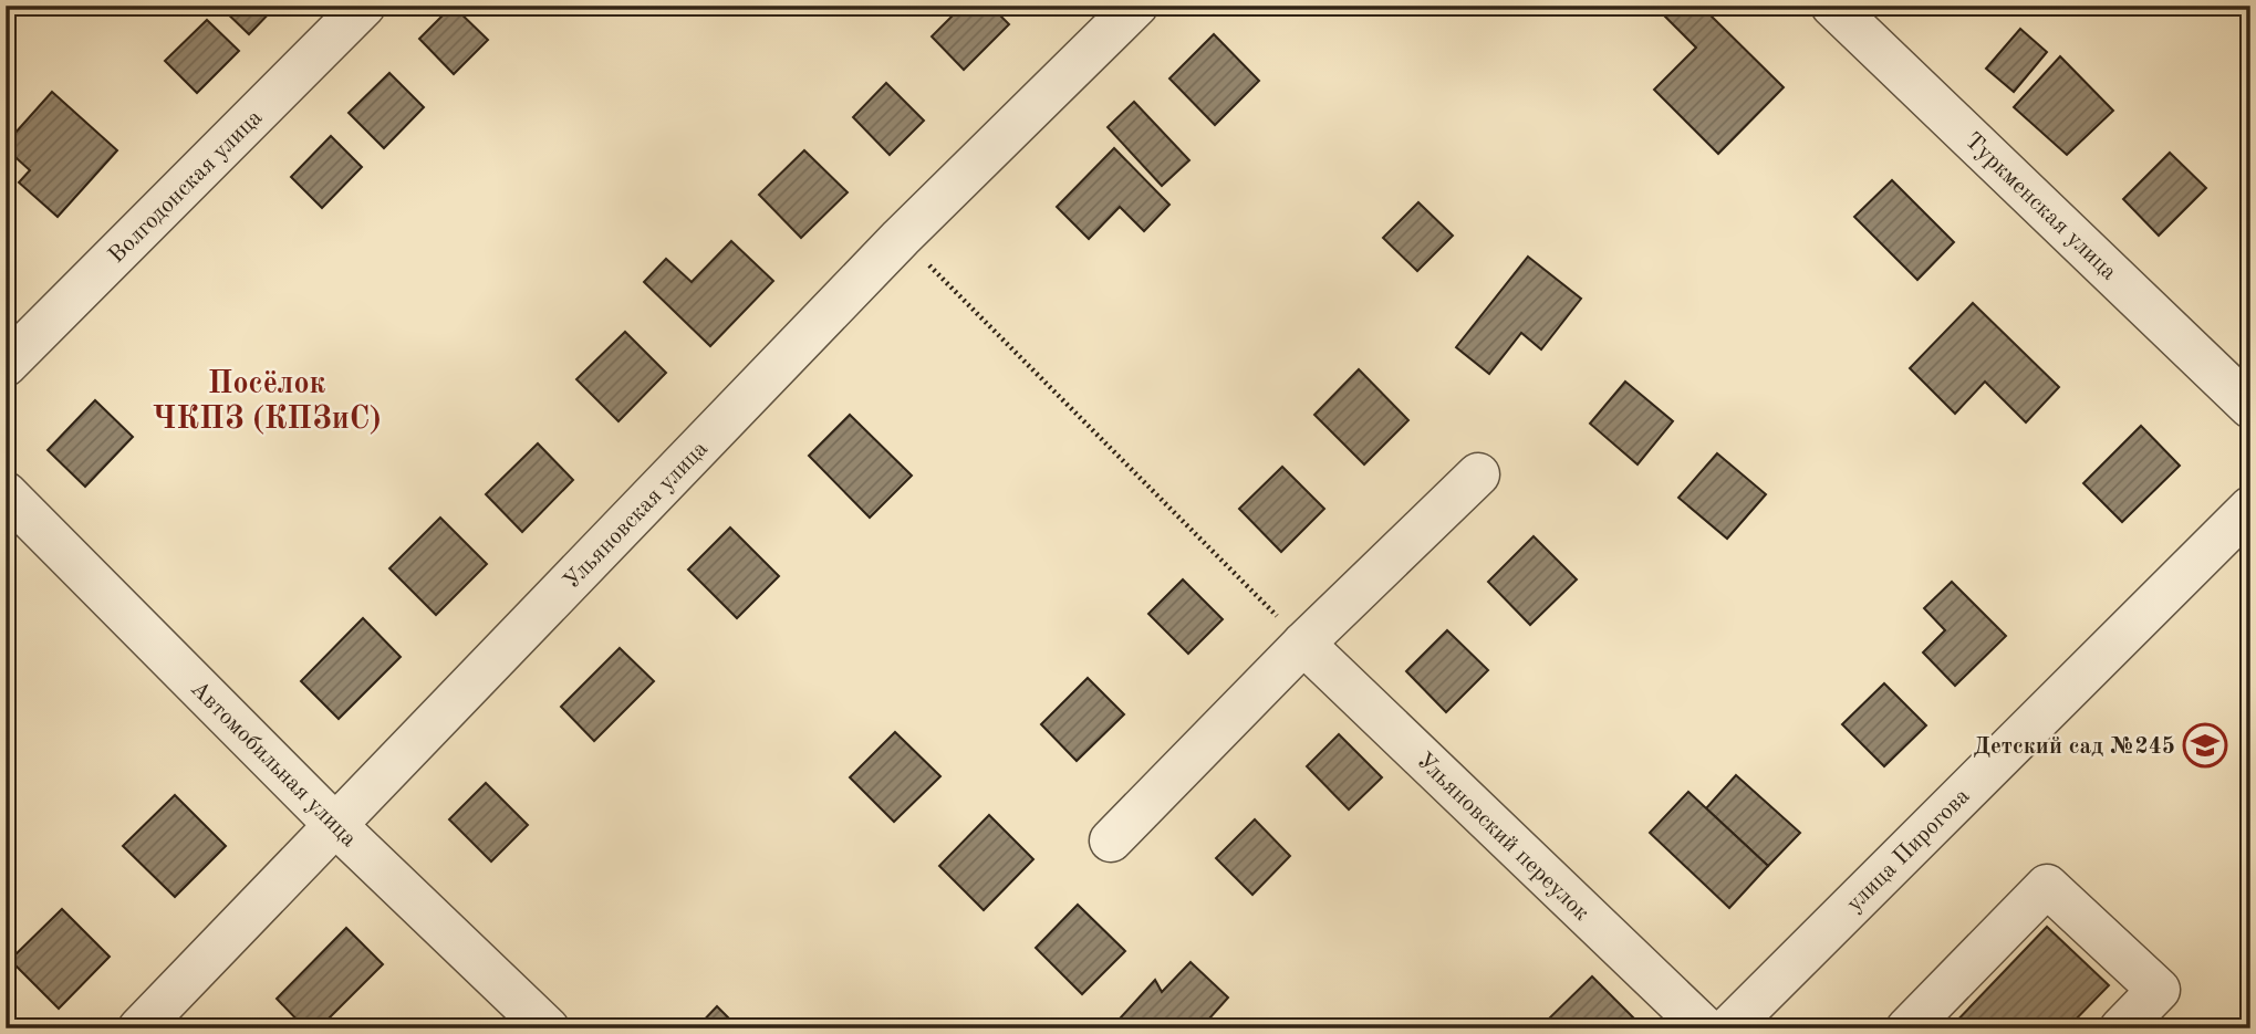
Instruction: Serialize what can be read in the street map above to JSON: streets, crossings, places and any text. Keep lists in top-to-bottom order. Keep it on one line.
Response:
{"streets":{"street":["Волгодонская улица","Туркменская улица","Ульяновская улица","Автомобильная улица","Ульяновский переулок","улица Пирогова"]},"crossings":[["Ульяновская улица","Автомобильная улица"]],"districts":["Посёлок ЧКПЗ (КПЗиС)"],"places":{"school or university":["Детский сад №245"]}}
